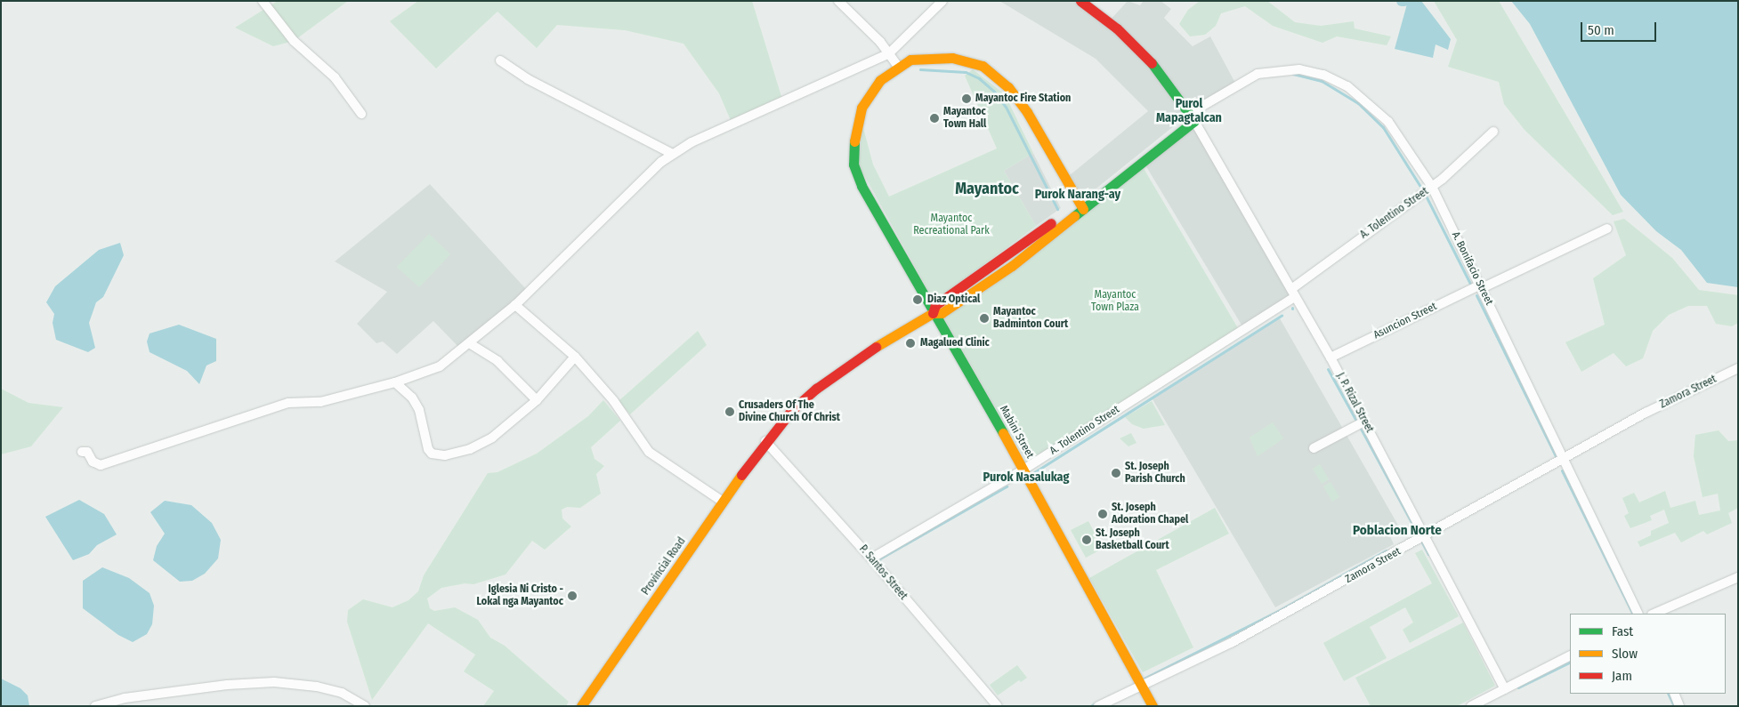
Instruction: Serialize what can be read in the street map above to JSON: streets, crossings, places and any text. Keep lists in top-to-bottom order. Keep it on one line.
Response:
{"streets":{"main road":["Mabini Street","Provincial Road"],"street":["A. Tolentino Street","A. Bonifacio Street","Asuncion Street","Zamora Street","J. P. Rizal Street","P. Santos Street"]},"crossings":[["A. Tolentino Street","A. Bonifacio Street"],["A. Tolentino Street","J. P. Rizal Street"],["A. Tolentino Street","Mabini Street"],["A. Tolentino Street","P. Santos Street"],["A. Bonifacio Street","Asuncion Street"],["A. Bonifacio Street","Zamora Street"],["A. Bonifacio Street","J. P. Rizal Street"],["A. Bonifacio Street","Provincial Road"],["Asuncion Street","J. P. Rizal Street"],["Zamora Street","J. P. Rizal Street"],["Zamora Street","Mabini Street"],["J. P. Rizal Street","Provincial Road"],["Mabini Street","Provincial Road"],["Provincial Road","P. Santos Street"]],"districts":["Purol Mapagtalcan","Mayantoc","Purok Narang-ay","Purok Nasalukag","Poblacion Norte"],"parks":["Mayantoc Recreational Park","Mayantoc Town Plaza"],"places":["Mayantoc Fire Station","Mayantoc Town Hall","Diaz Optical","Mayantoc Badminton Court","Magalued Clinic","Crusaders Of The Divine Church Of Christ","St. Joseph Parish Church","St. Joseph Adoration Chapel","St. Joseph Basketball Court","Iglesia Ni Cristo - Lokal nga Mayantoc"],"legend":["Fast","Slow","Jam"],"scale_bar":"50 m"}
